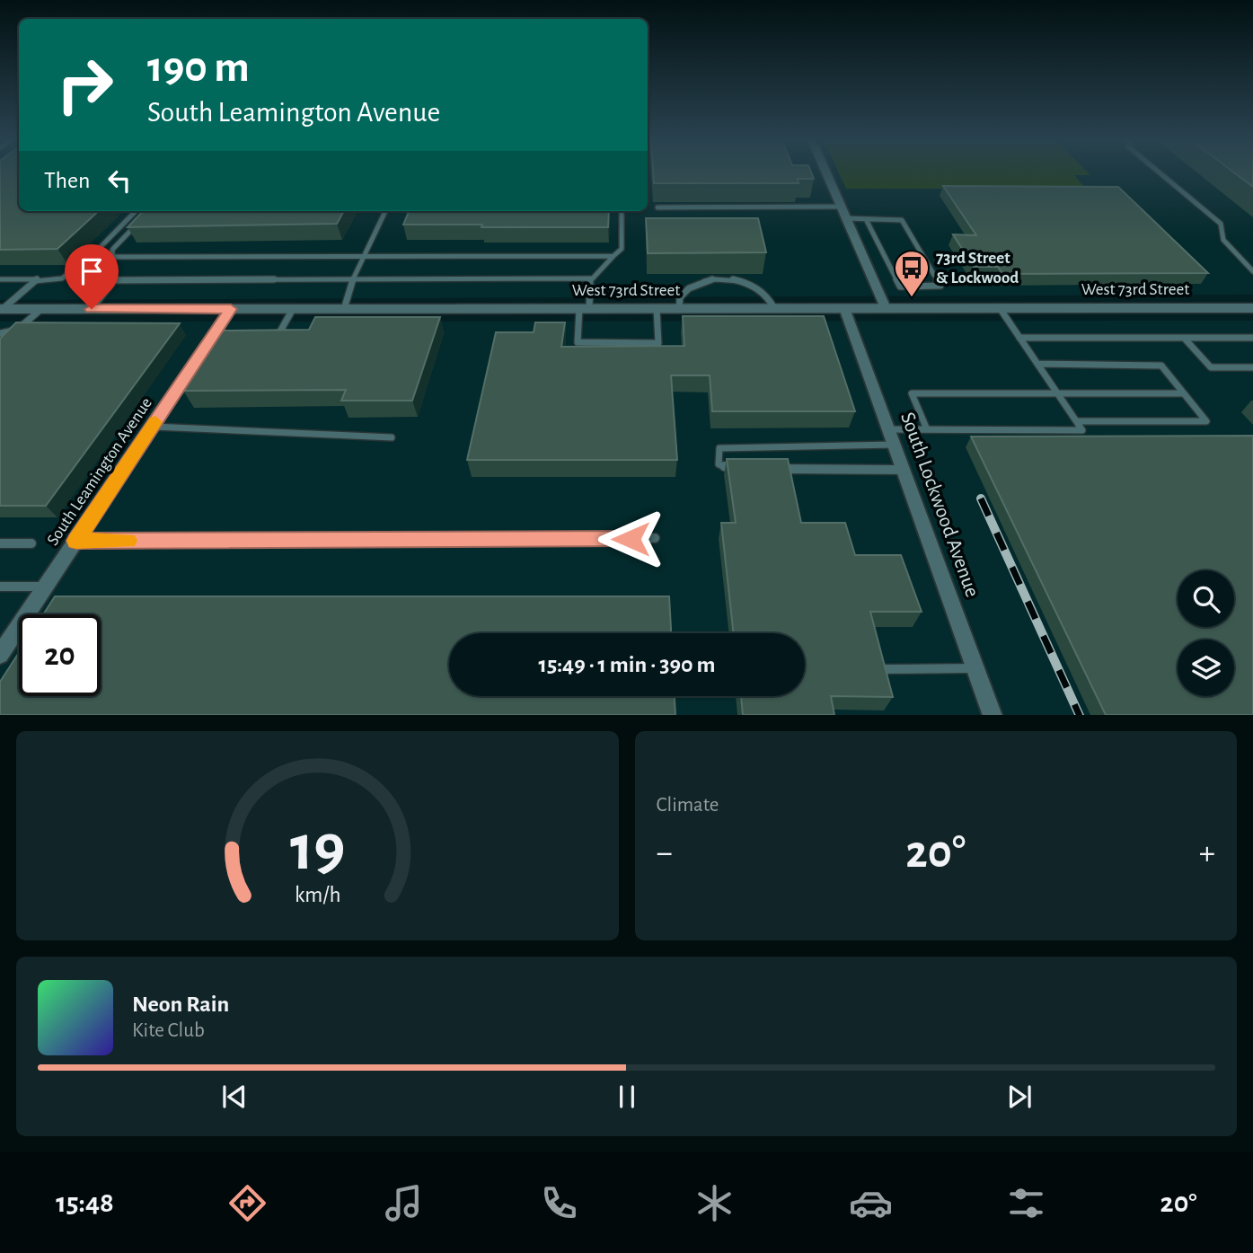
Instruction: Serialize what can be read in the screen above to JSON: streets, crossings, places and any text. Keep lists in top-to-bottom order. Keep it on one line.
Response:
{"streets":{"street":["West 73rd Street","South Leamington Avenue","South Lockwood Avenue"]},"crossings":[["West 73rd Street","South Leamington Avenue"],["West 73rd Street","South Lockwood Avenue"]],"places":{"bus stop":["73rd Street & Lockwood"]},"page":{"turn":["190 m","South Leamington Avenue"],"then":"Then","limit":"20","trip":"15:49 · 1 min · 390 m","tile":"Climate","heat":["−","20°","+"],"song":["Neon Rain","Kite Club"],"tabs":["15:48","20°"],"gauge":["19","km/h"]}}
